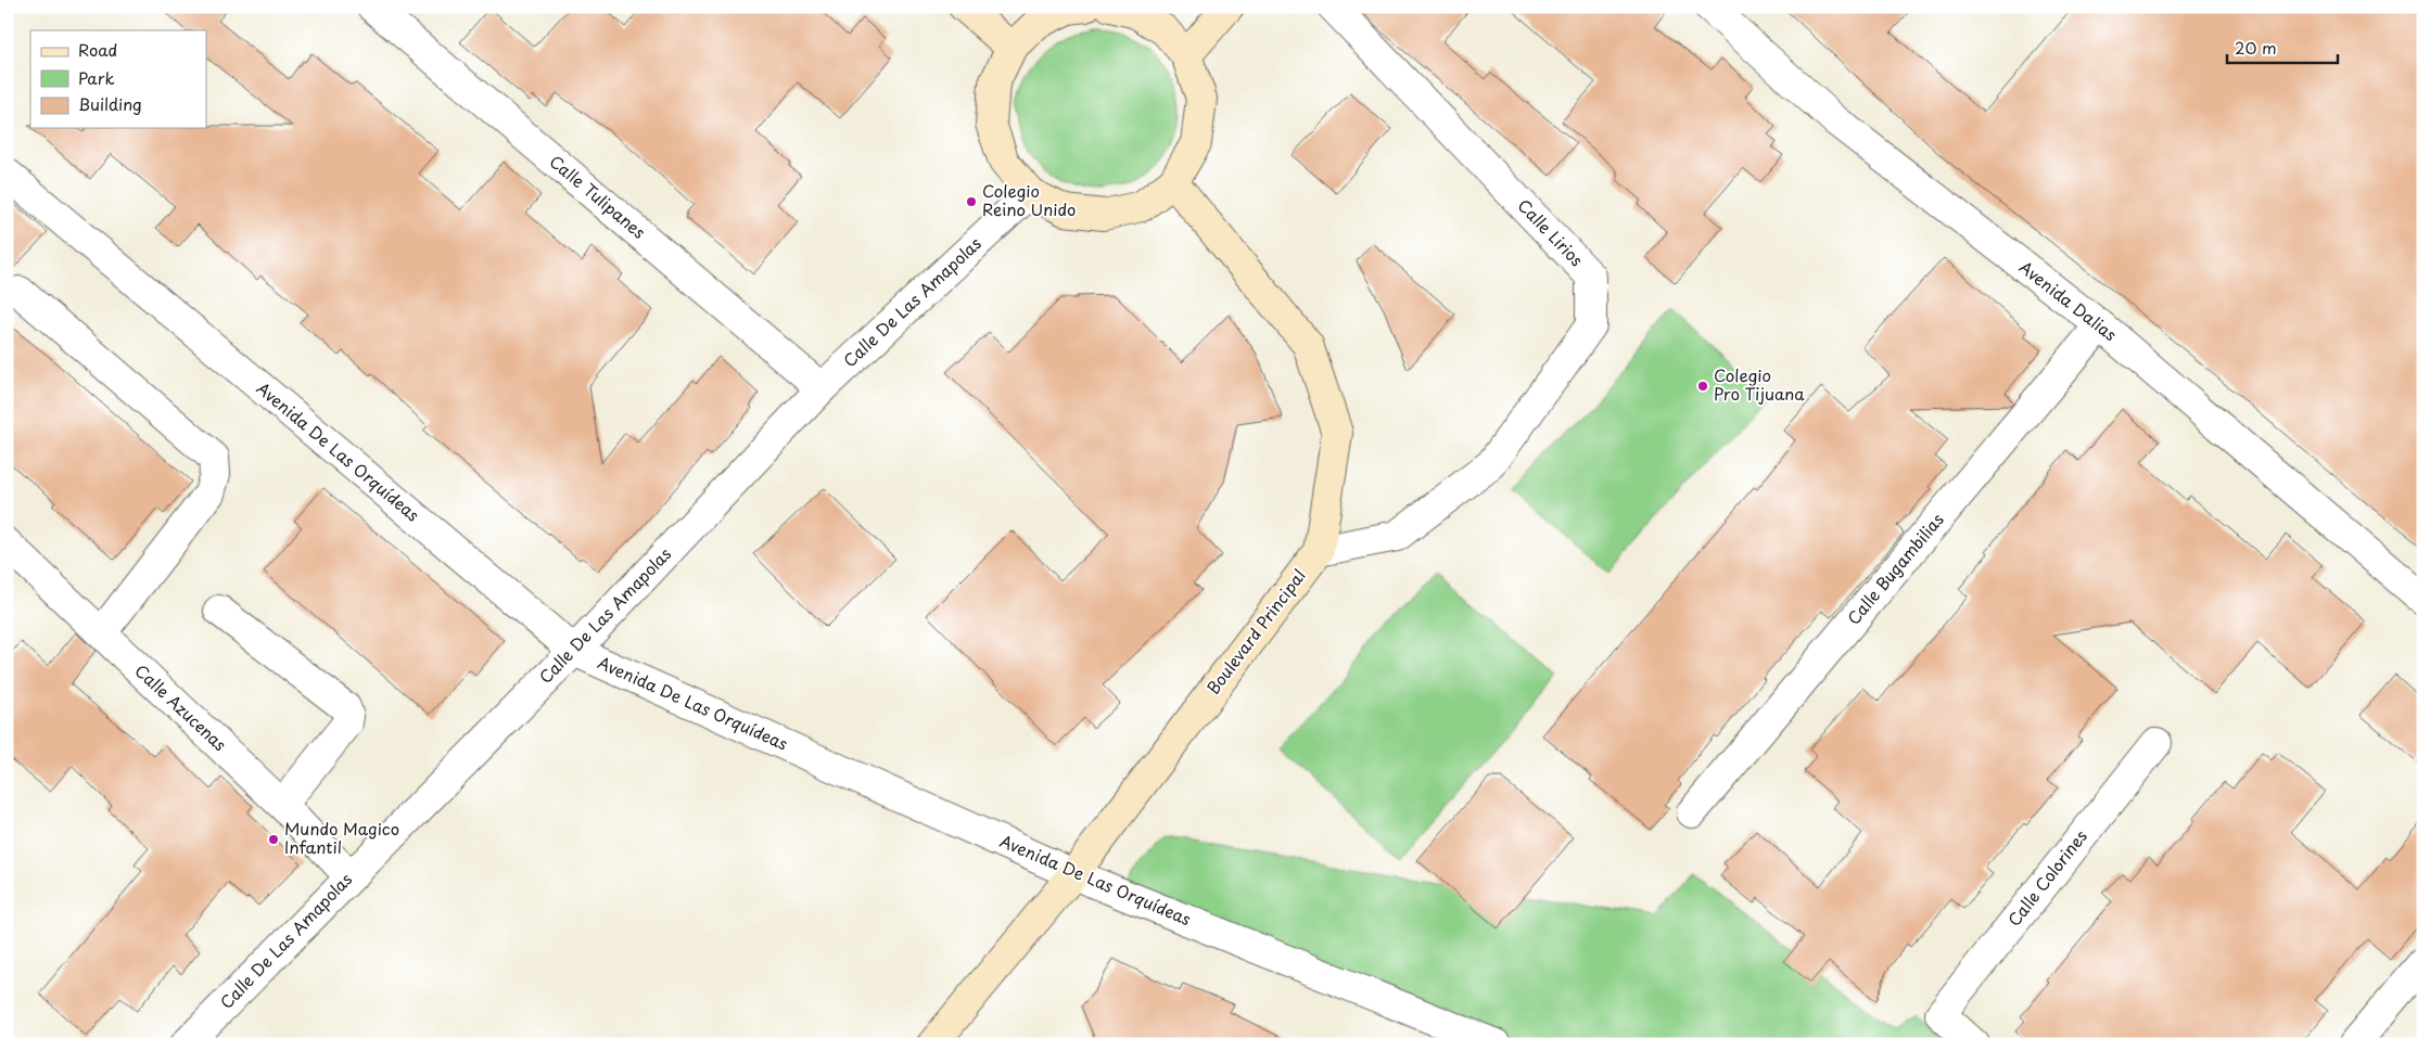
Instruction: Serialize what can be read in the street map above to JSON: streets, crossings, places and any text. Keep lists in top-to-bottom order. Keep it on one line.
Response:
{"streets":{"street":["Calle Tulipanes","Calle Lirios","Avenida Dalias","Calle De Las Amapolas","Avenida De Las Orquídeas","Calle Bugambilias","Boulevard Principal","Calle Azucenas","Calle Colorines"]},"crossings":[["Calle Tulipanes","Calle De Las Amapolas"],["Calle Lirios","Boulevard Principal"],["Avenida Dalias","Calle Bugambilias"],["Calle De Las Amapolas","Avenida De Las Orquídeas"],["Calle De Las Amapolas","Calle Azucenas"],["Avenida De Las Orquídeas","Boulevard Principal"]],"places":["Colegio Reino Unido","Colegio Pro Tijuana","Mundo Magico Infantil"],"legend":["Road","Park","Building"],"scale_bar":"20 m"}
